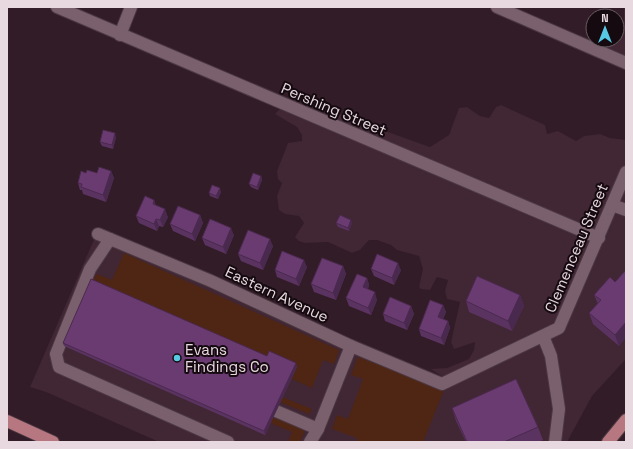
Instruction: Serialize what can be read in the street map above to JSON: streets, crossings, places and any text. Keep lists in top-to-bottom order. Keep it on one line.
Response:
{"streets":{"street":["Pershing Street","Clemenceau Street","Eastern Avenue"]},"crossings":[["Pershing Street","Clemenceau Street"],["Clemenceau Street","Eastern Avenue"]],"places":["Evans Findings Co"],"north":"top"}
